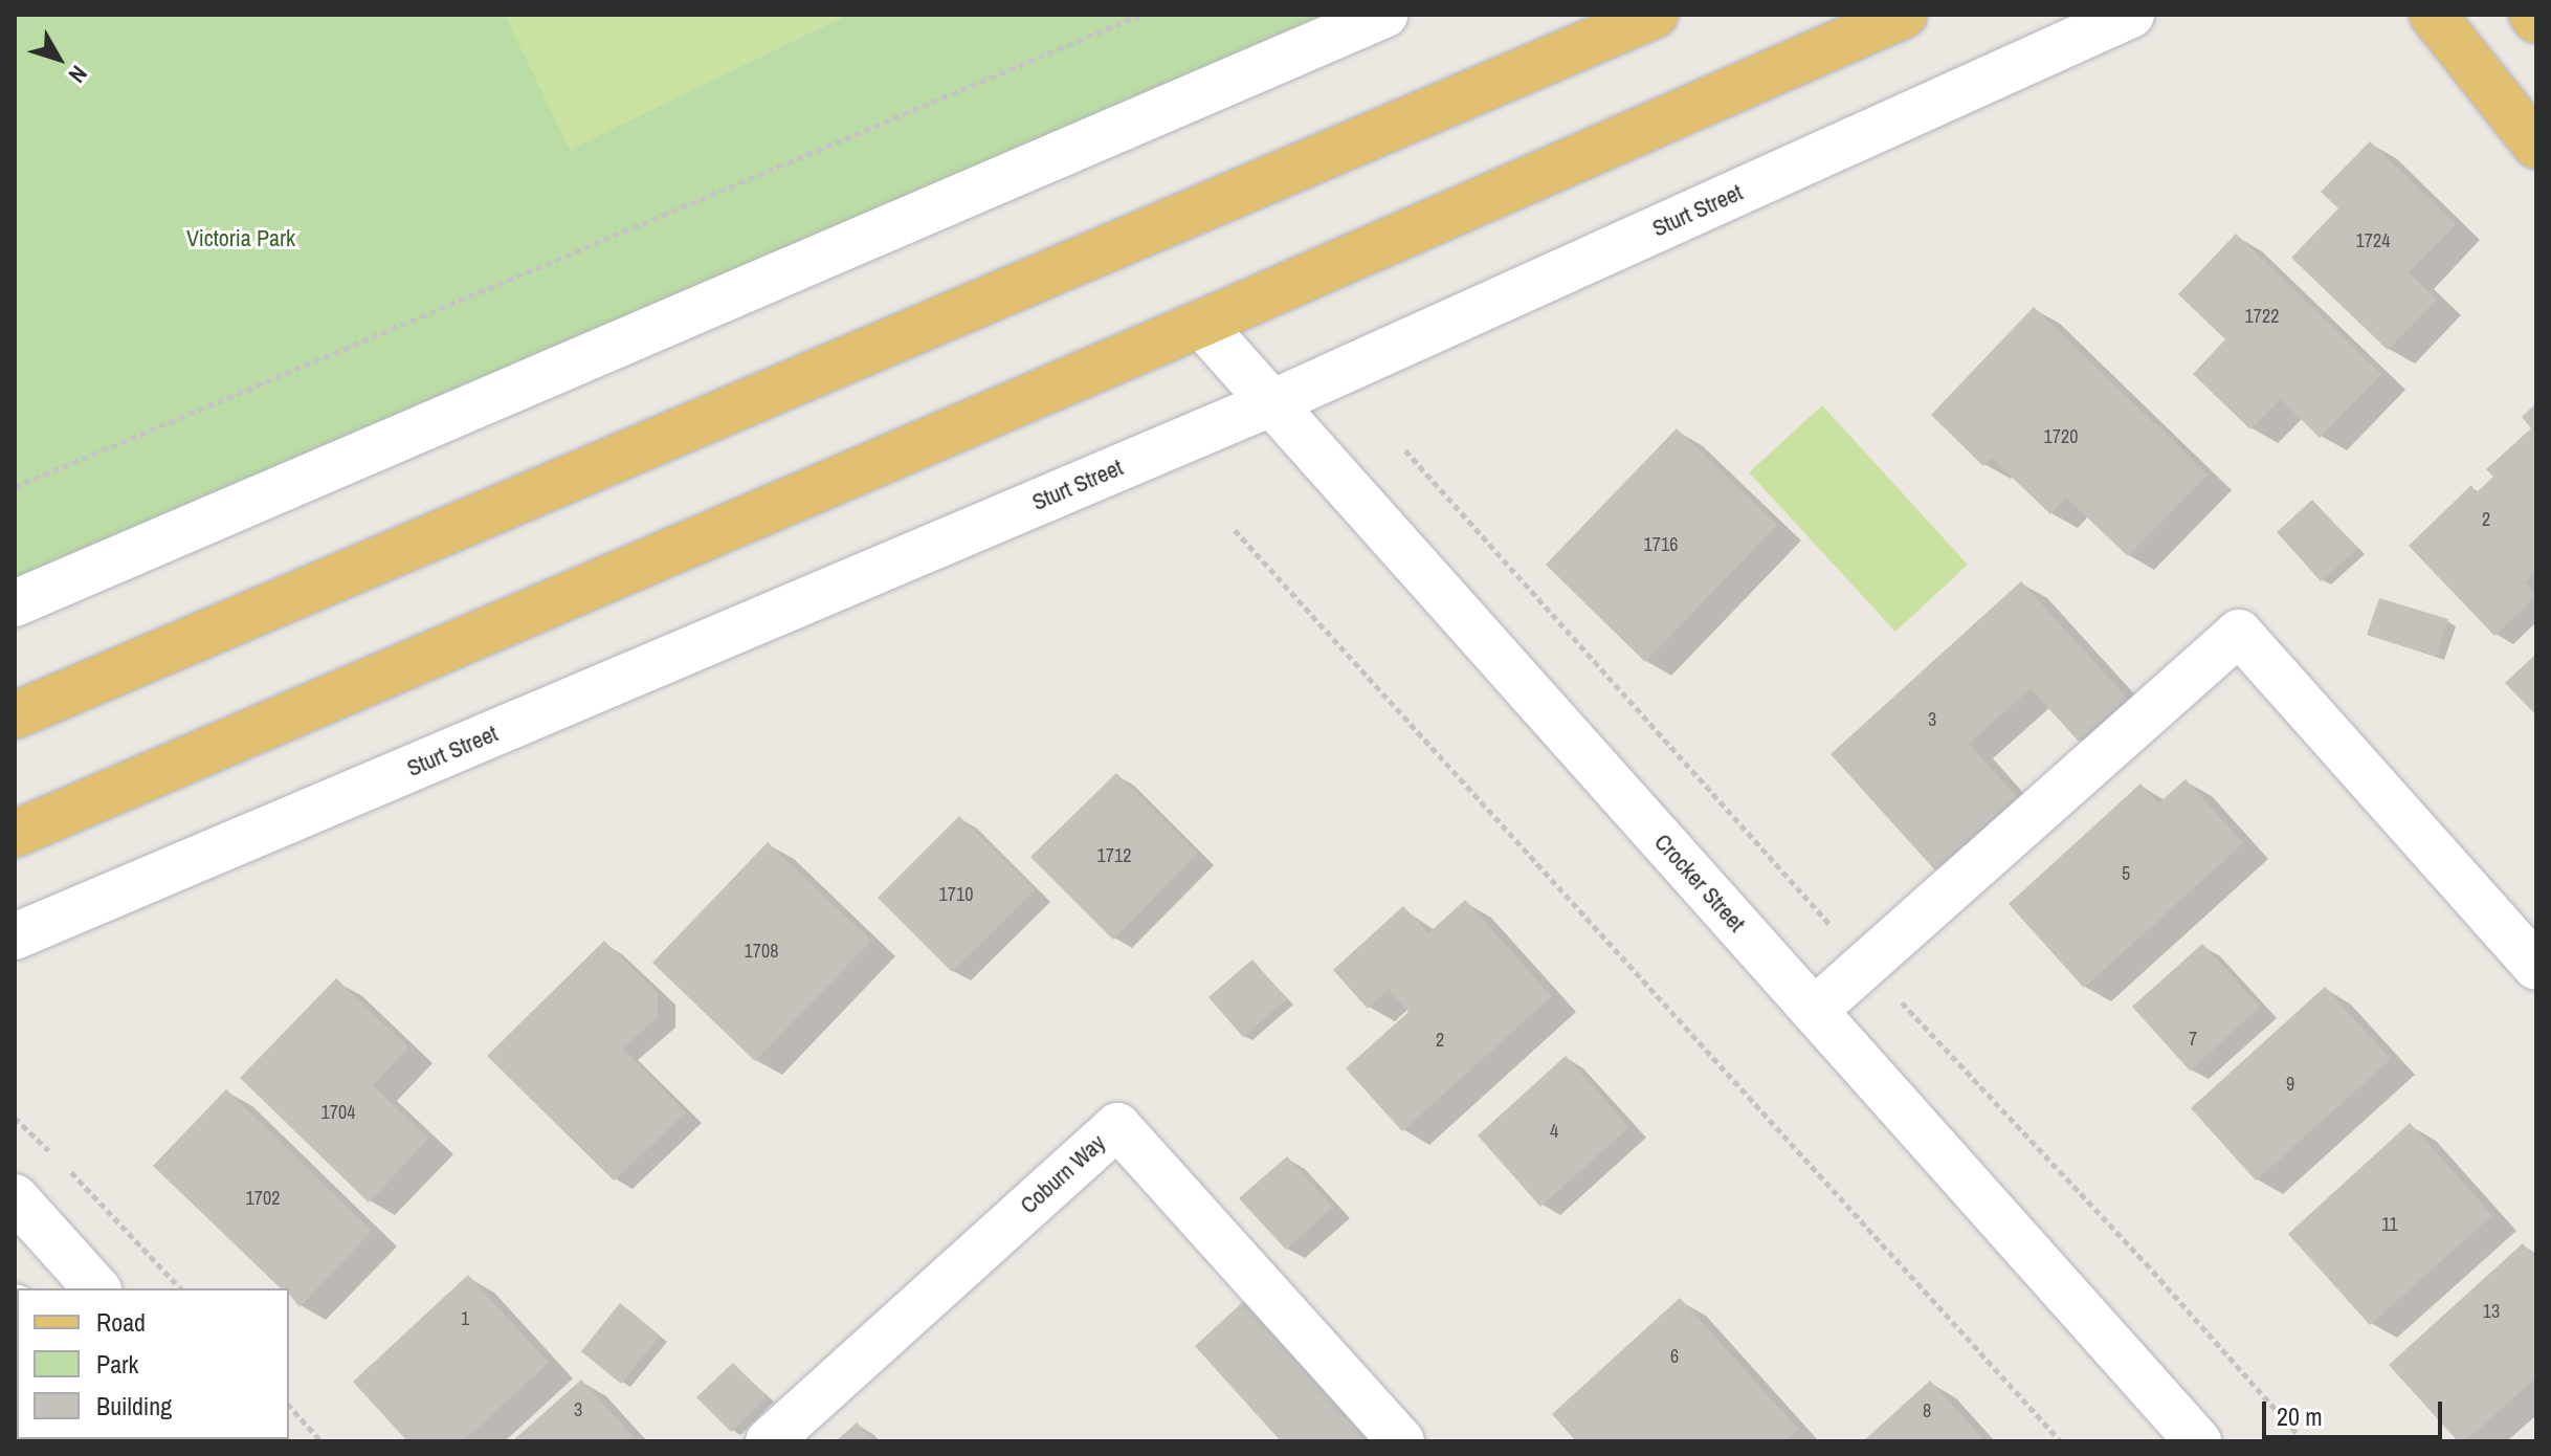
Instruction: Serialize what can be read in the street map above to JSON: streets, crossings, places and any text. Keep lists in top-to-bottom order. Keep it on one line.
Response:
{"streets":{"street":["Sturt Street","Crocker Street","Coburn Way"]},"crossings":[["Sturt Street","Crocker Street"]],"parks":["Victoria Park"],"house_numbers":["1724","1722","1720","2","1716","3","1712","5","1710","1708","7","2","9","1704","4","1702","11","13","1","6","3","8"],"legend":["Road","Park","Building"],"scale_bar":"20 m","north":"bottom right"}
